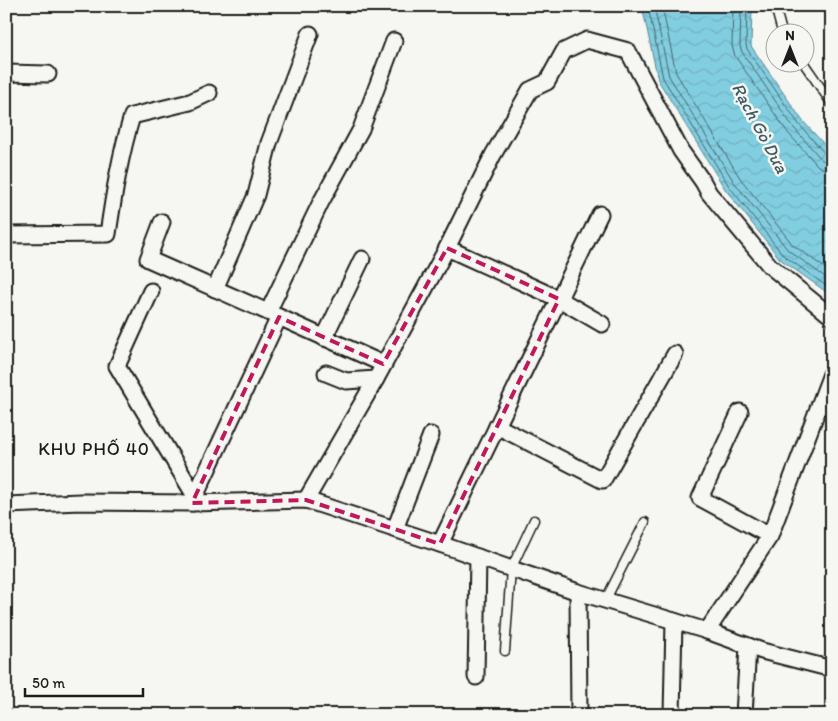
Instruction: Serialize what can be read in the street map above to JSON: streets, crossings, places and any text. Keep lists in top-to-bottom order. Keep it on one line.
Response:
{"districts":["KHU PHỐ 40"],"water":["Rạch Gò Dưa"],"scale_bar":"50 m","north":"top"}
